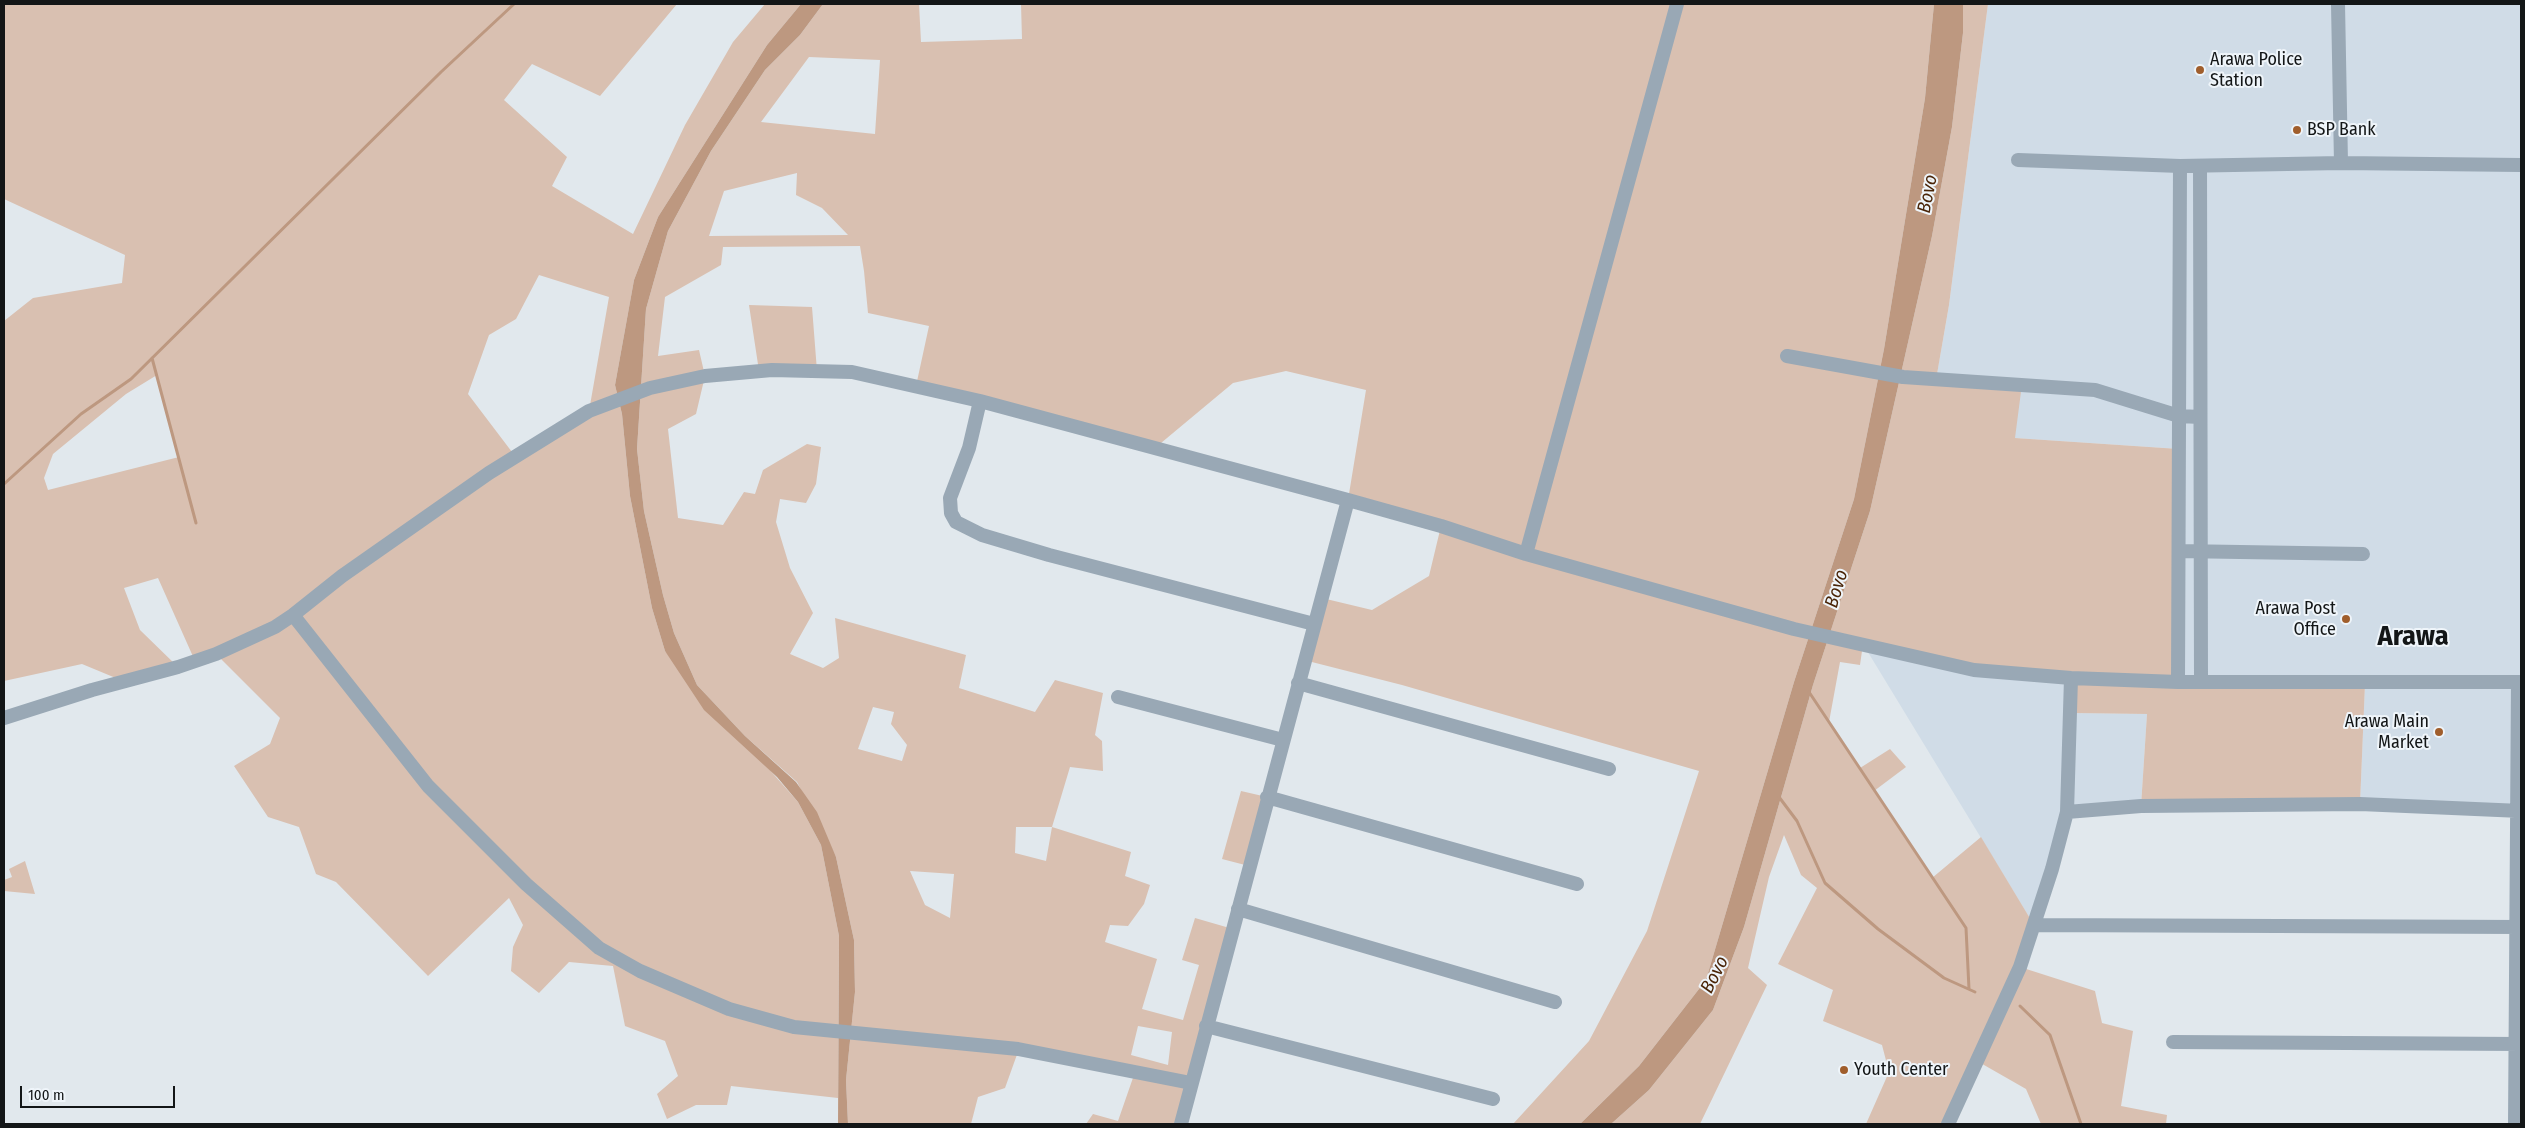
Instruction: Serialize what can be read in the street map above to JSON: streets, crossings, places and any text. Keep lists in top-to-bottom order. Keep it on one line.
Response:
{"districts":["Arawa"],"water":["Bovo"],"places":["Arawa Police Station","BSP Bank","Arawa Post Office","Arawa Main Market","Youth Center"],"scale_bar":"100 m"}
